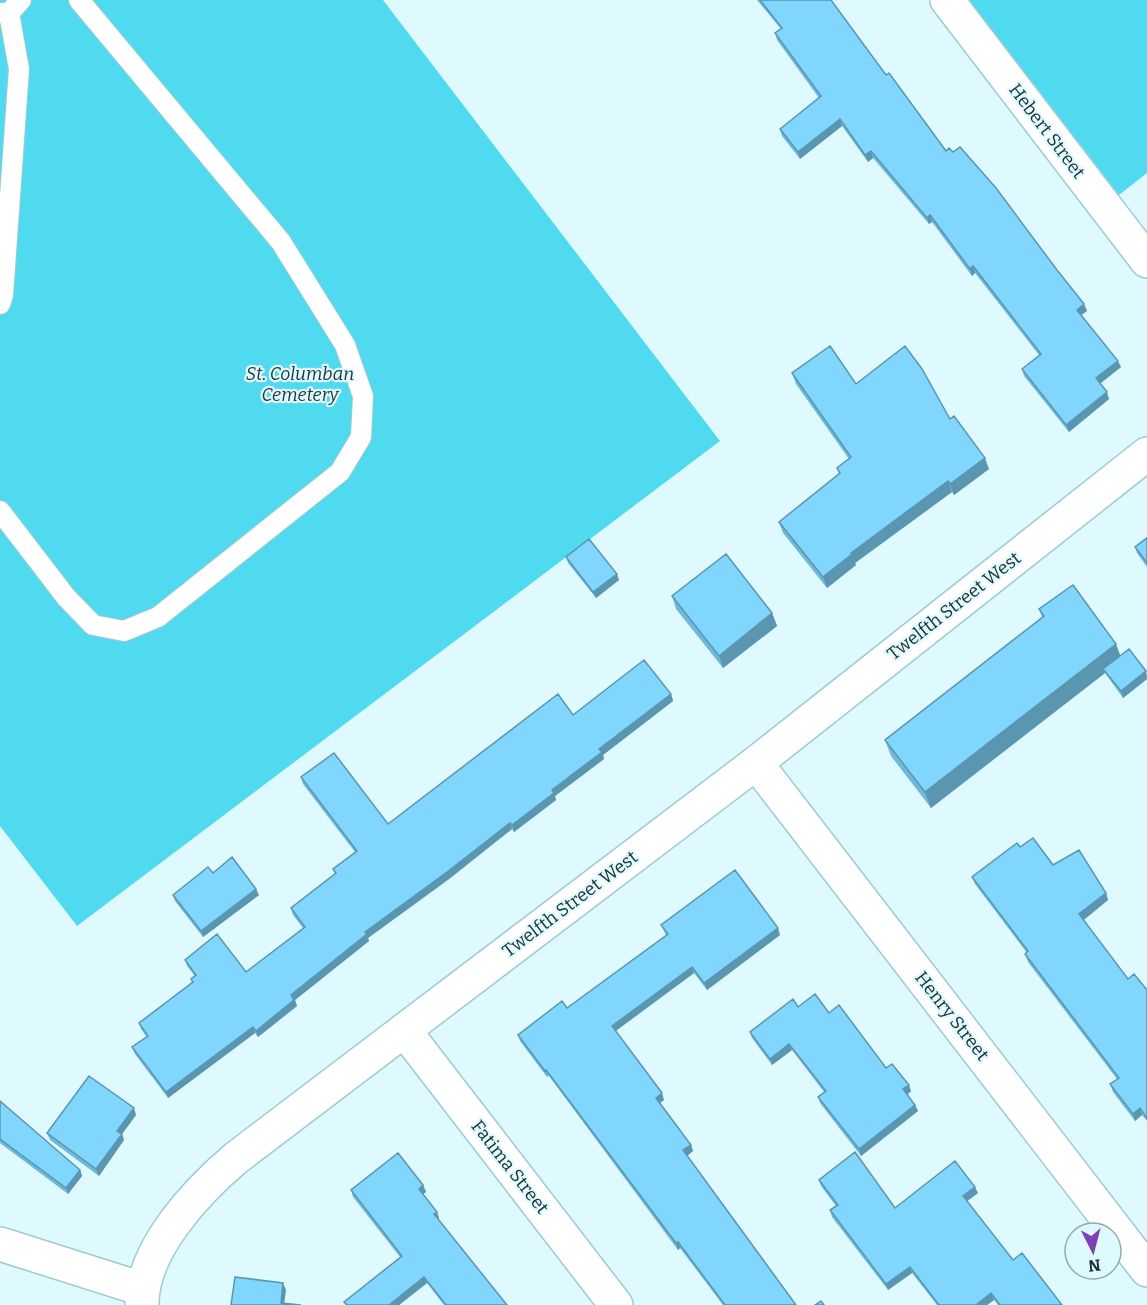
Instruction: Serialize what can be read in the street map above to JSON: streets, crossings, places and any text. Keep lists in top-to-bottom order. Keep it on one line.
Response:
{"streets":{"street":["Hebert Street","Twelfth Street West","Henry Street","Fatima Street"]},"crossings":[["Twelfth Street West","Henry Street"],["Twelfth Street West","Fatima Street"]],"parks":["St. Columban Cemetery"],"north":"bottom"}
